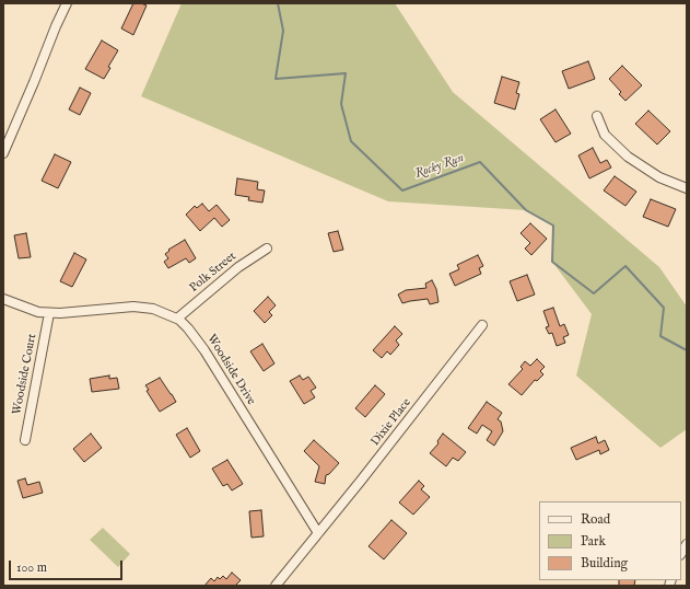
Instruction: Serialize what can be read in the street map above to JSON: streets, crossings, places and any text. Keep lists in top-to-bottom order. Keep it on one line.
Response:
{"streets":{"street":["Polk Street","Woodside Drive","Woodside Court","Dixie Place"]},"crossings":[["Polk Street","Woodside Drive"],["Woodside Drive","Woodside Court"],["Woodside Drive","Dixie Place"]],"water":["Rocky Run"],"legend":["Road","Park","Building"],"scale_bar":"100 m"}
